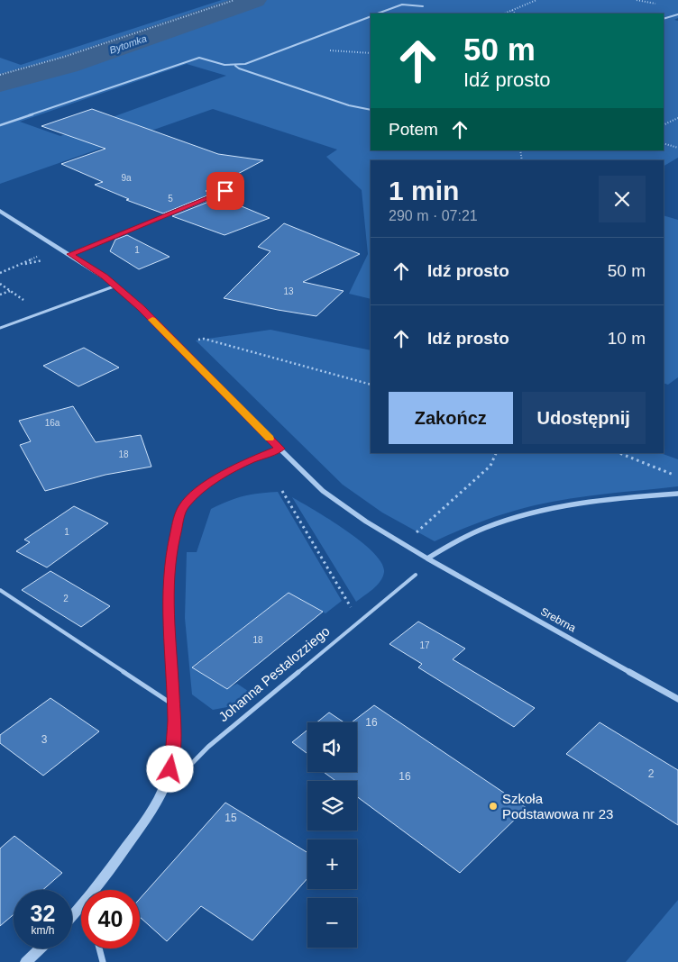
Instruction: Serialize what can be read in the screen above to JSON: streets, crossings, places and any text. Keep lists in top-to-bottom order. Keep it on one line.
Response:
{"streets":{"street":["Srebrna","Johanna Pestalozziego"]},"crossings":[["Srebrna","Johanna Pestalozziego"]],"water":["Bytomka"],"places":["Szkoła Podstawowa nr 23"],"house_numbers":["9a","5","1","13","16a","18","1","2","18","17","16","3","2","16","15"],"page":{"turn":["50 m","Idź prosto"],"then":"Potem","heading":["1 min","290 m · 07:21"],"list":[{"name":"Idź prosto","value":"50 m"},{"name":"Idź prosto","value":"10 m"}],"buttons":["Zakończ","Udostępnij"],"map_buttons":["+","−"],"speed":"32 km/h","limit":"40"}}
